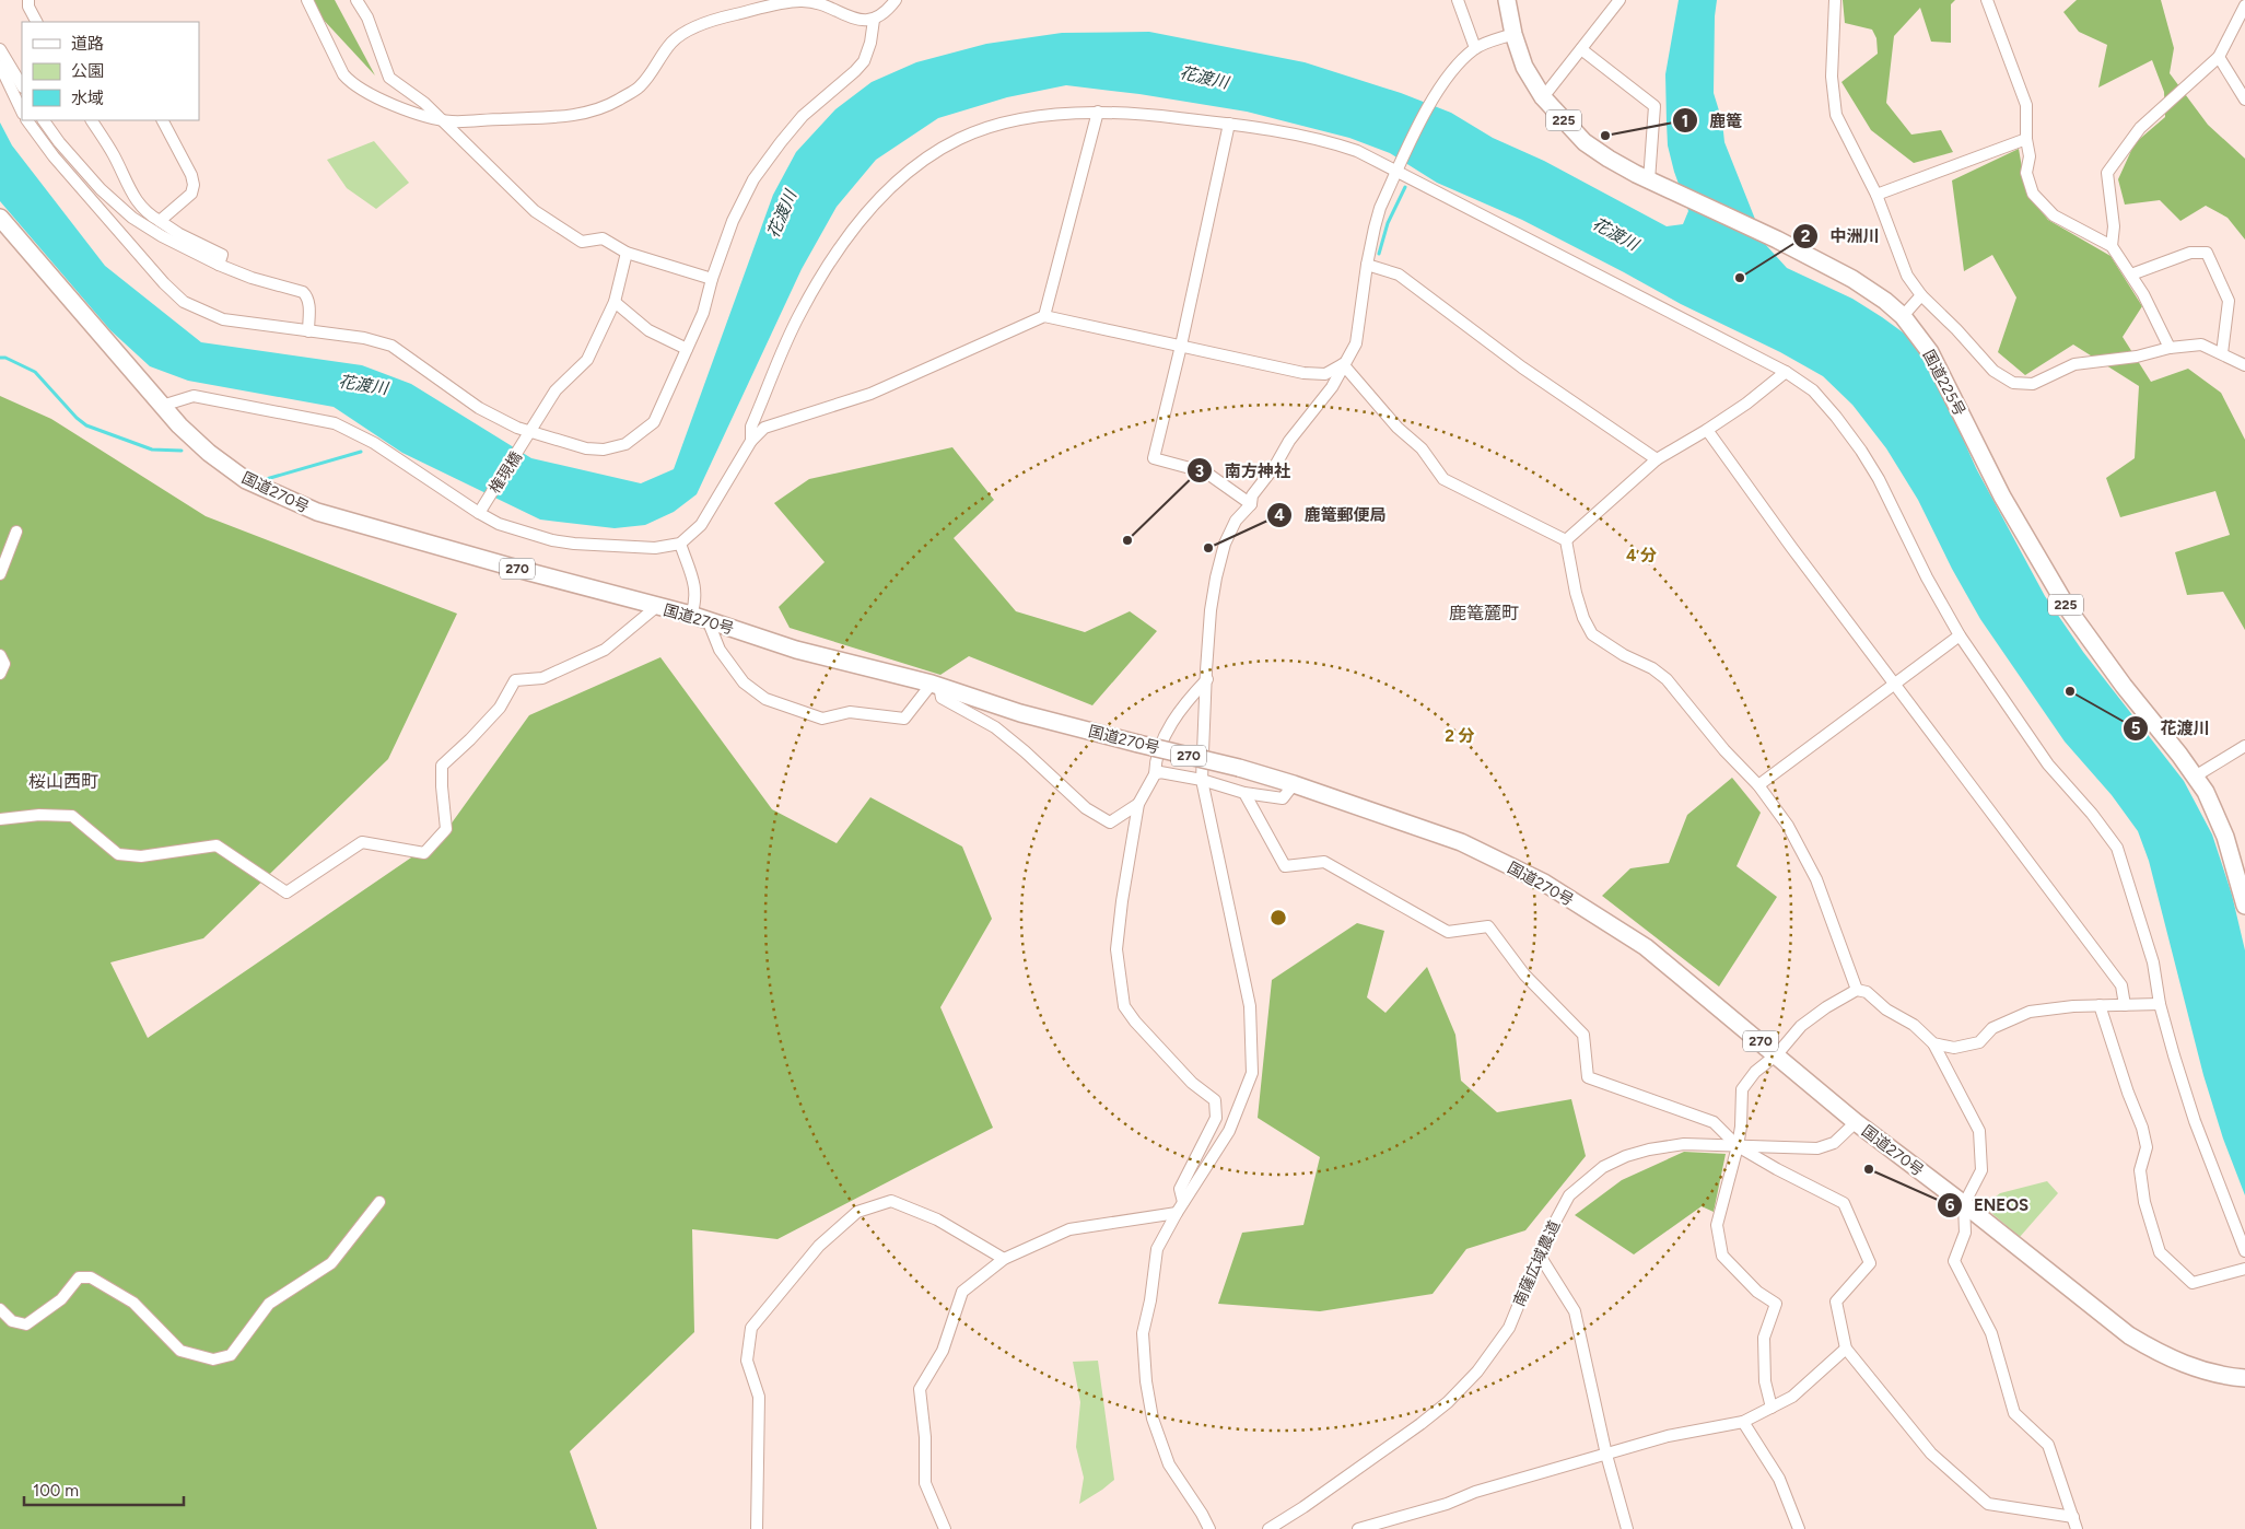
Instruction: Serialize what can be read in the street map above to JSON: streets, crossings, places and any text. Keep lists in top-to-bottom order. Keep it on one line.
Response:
{"streets":{"highway":["225","国道225号","国道270号","270"],"street":["権現橋","南薩広域農道"]},"crossings":[["国道270号","南薩広域農道"]],"districts":["鹿篭麓町","桜山西町"],"water":["花渡川"],"places":["鹿篭","中洲川","南方神社","鹿篭郵便局","花渡川","ENEOS"],"legend":["道路","公園","水域"],"scale_bar":"100 m","rings":["4 分","2 分"]}
